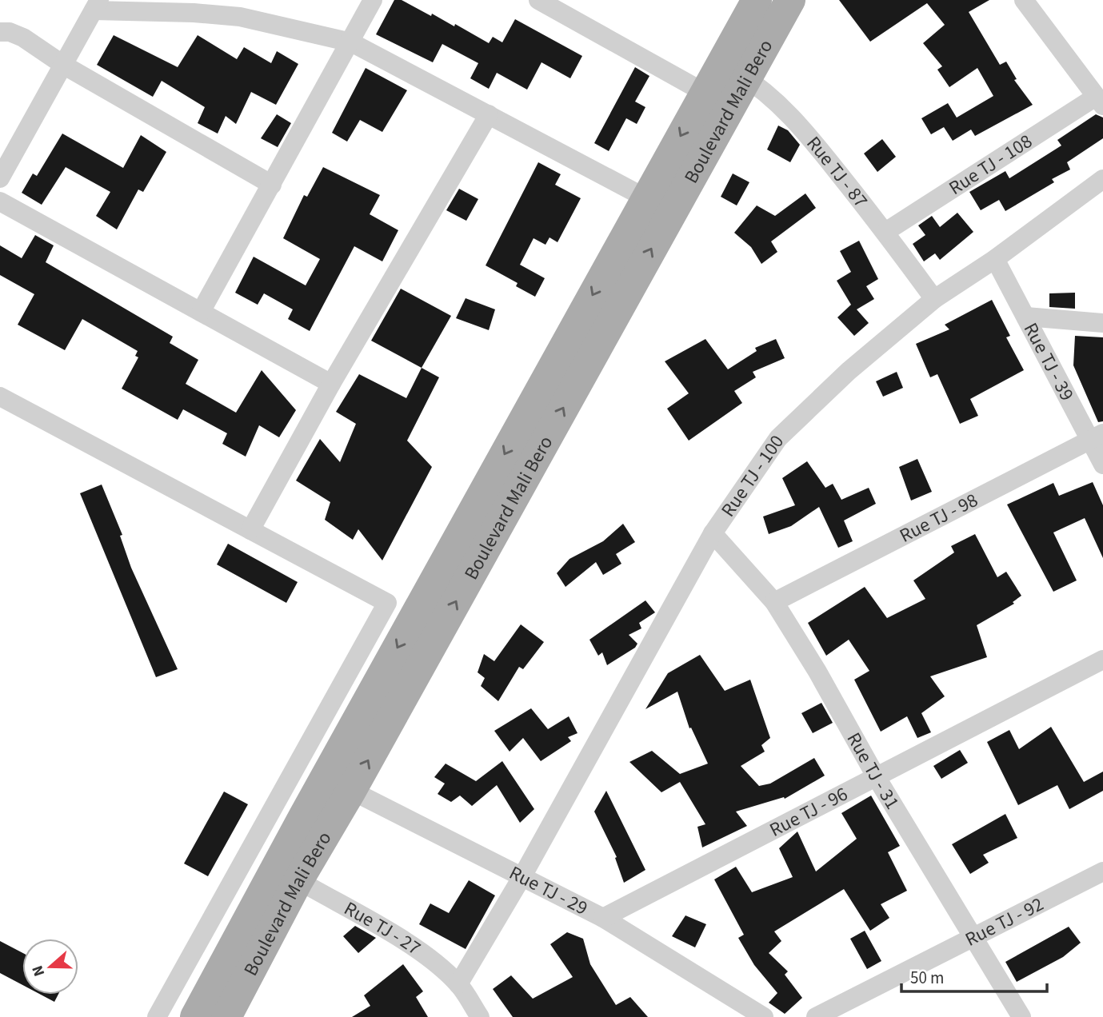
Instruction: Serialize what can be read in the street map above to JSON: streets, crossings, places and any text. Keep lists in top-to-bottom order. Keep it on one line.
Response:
{"streets":{"main road":["Boulevard Mali Bero"],"street":["Rue TJ - 108","Rue TJ - 87","Rue TJ - 39","Rue TJ - 100","Rue TJ - 98","Rue TJ - 31","Rue TJ - 96","Rue TJ - 29","Rue TJ - 92","Rue TJ - 27"]},"crossings":[["Boulevard Mali Bero","Rue TJ - 87"],["Boulevard Mali Bero","Rue TJ - 29"],["Boulevard Mali Bero","Rue TJ - 27"],["Rue TJ - 108","Rue TJ - 87"],["Rue TJ - 87","Rue TJ - 100"],["Rue TJ - 39","Rue TJ - 100"],["Rue TJ - 39","Rue TJ - 98"],["Rue TJ - 100","Rue TJ - 31"],["Rue TJ - 100","Rue TJ - 29"],["Rue TJ - 98","Rue TJ - 31"],["Rue TJ - 31","Rue TJ - 96"],["Rue TJ - 31","Rue TJ - 92"],["Rue TJ - 96","Rue TJ - 29"]],"scale_bar":"50 m","north":"left"}
